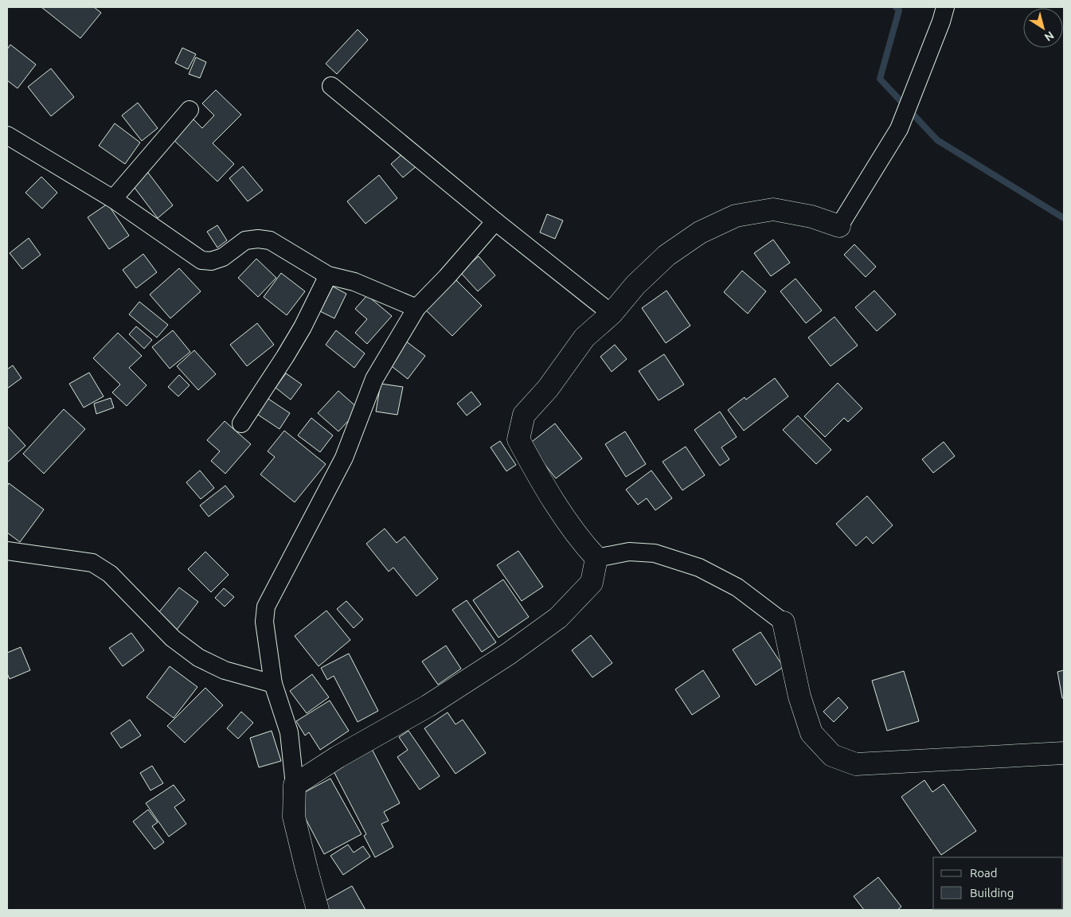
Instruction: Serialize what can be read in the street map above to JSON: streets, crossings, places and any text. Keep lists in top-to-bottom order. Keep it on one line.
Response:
{"legend":["Road","Building"],"north":"bottom right"}
